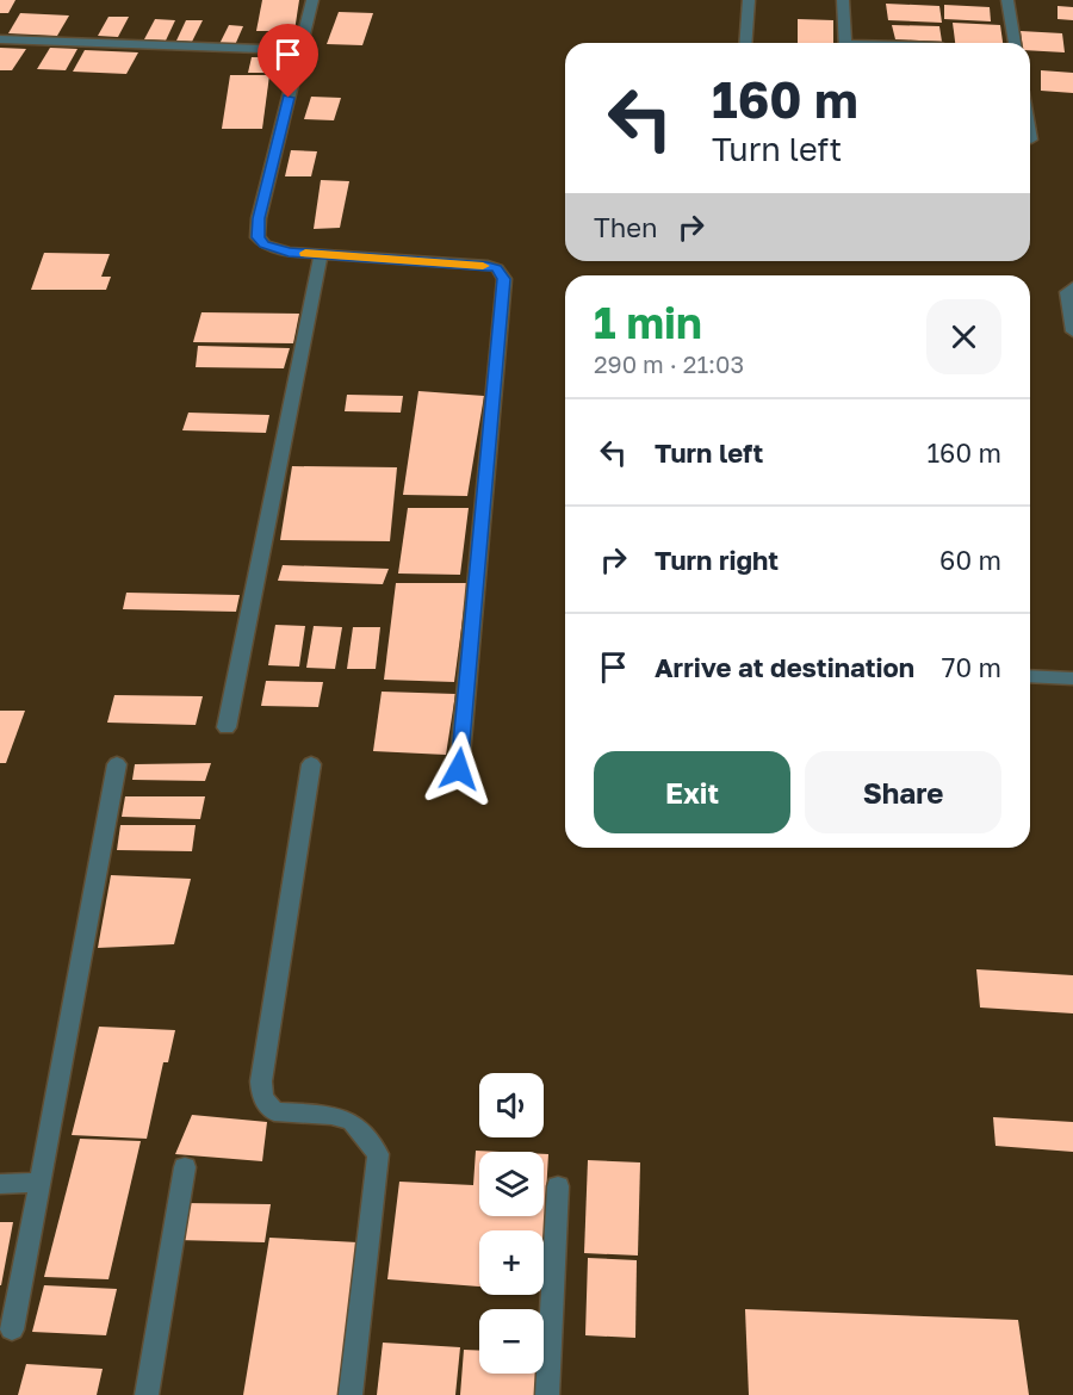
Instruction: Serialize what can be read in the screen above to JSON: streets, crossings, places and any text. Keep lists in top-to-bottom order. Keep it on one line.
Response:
{"page":{"turn":["160 m","Turn left"],"then":"Then","heading":["1 min","290 m · 21:03"],"list":[{"name":"Turn left","value":"160 m"},{"name":"Turn right","value":"60 m"},{"name":"Arrive at destination","value":"70 m"}],"buttons":["Exit","Share"],"map_buttons":["+","−"]}}
